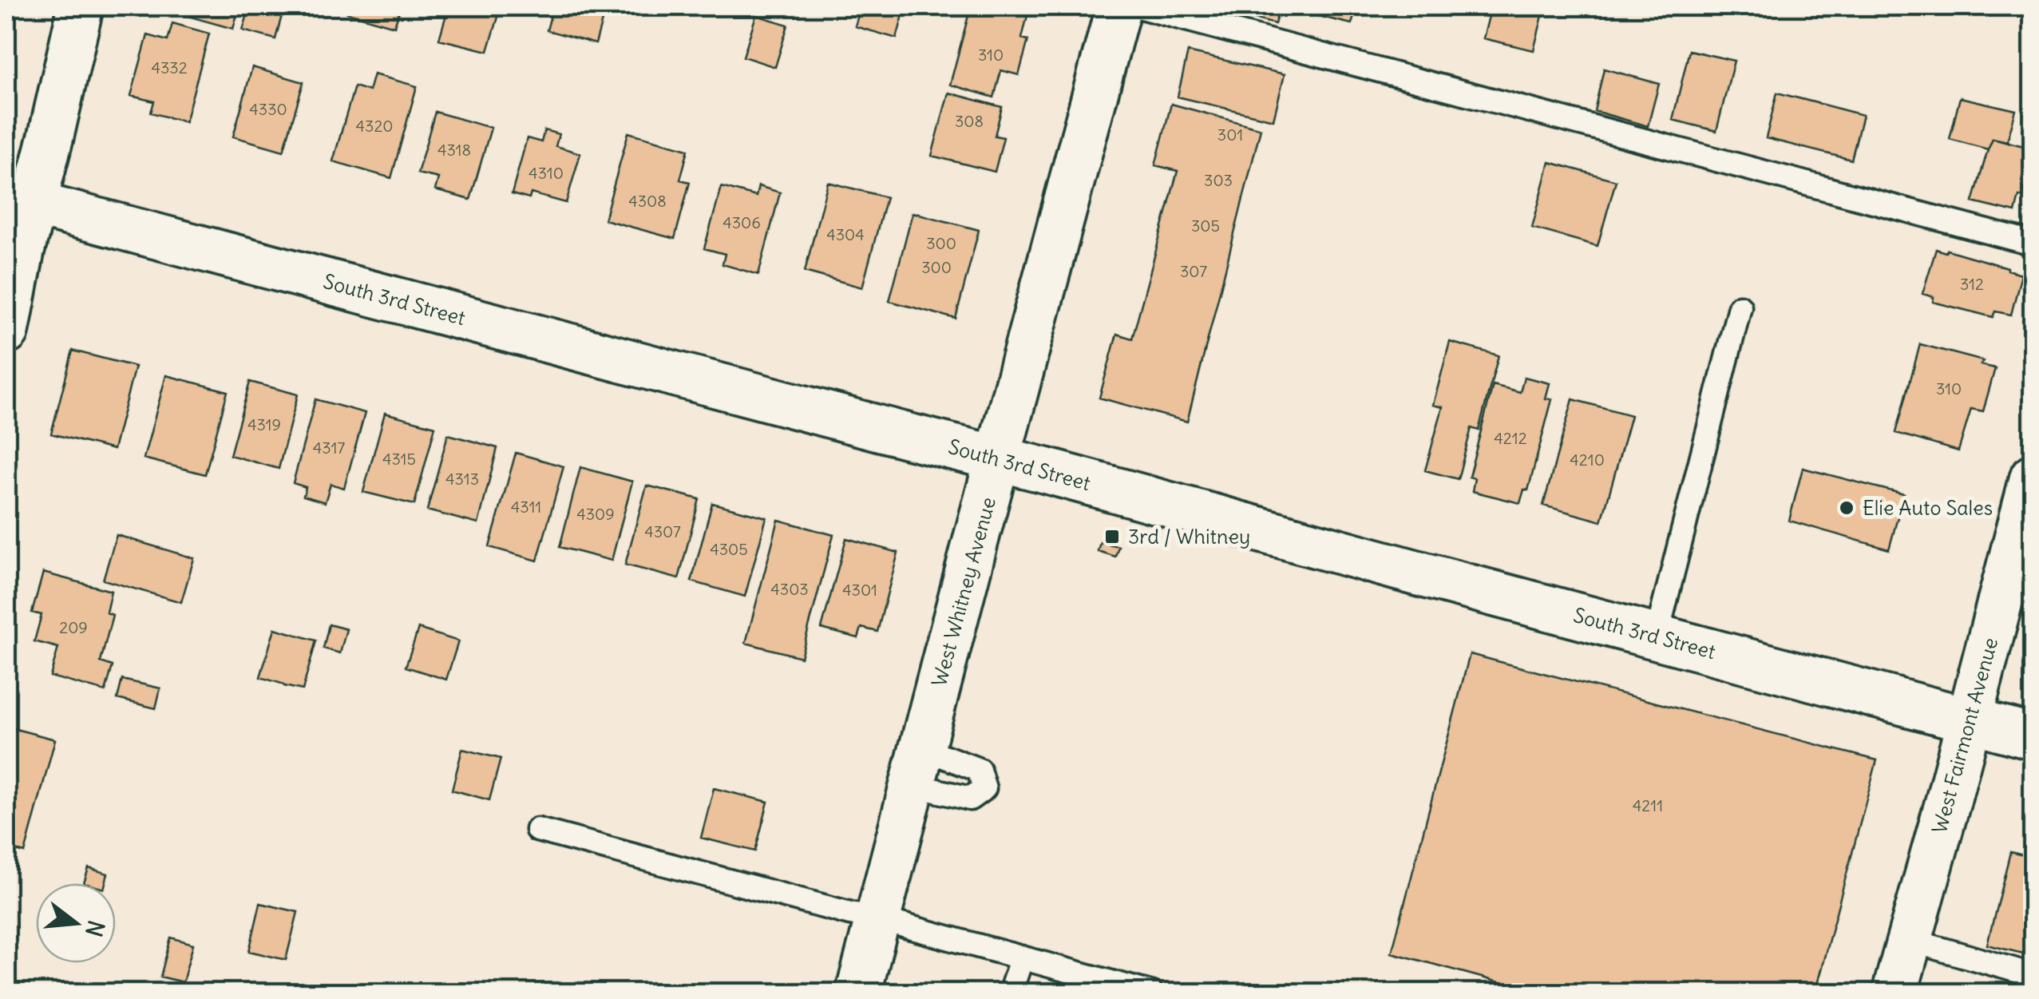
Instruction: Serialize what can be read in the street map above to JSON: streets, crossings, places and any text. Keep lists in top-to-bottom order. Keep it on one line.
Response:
{"streets":{"main road":["South 3rd Street","West Whitney Avenue","West Fairmont Avenue"]},"crossings":[["South 3rd Street","West Whitney Avenue"],["South 3rd Street","West Fairmont Avenue"]],"places":{"other":["Elie Auto Sales"],"transit":["3rd / Whitney"]},"house_numbers":["310","4332","4330","308","4320","301","4318","4310","303","4308","4306","305","4304","300","300","307","312","310","4319","4212","4317","4315","4210","4313","4311","4309","4307","4305","4303","4301","209","4211"],"north":"right"}
